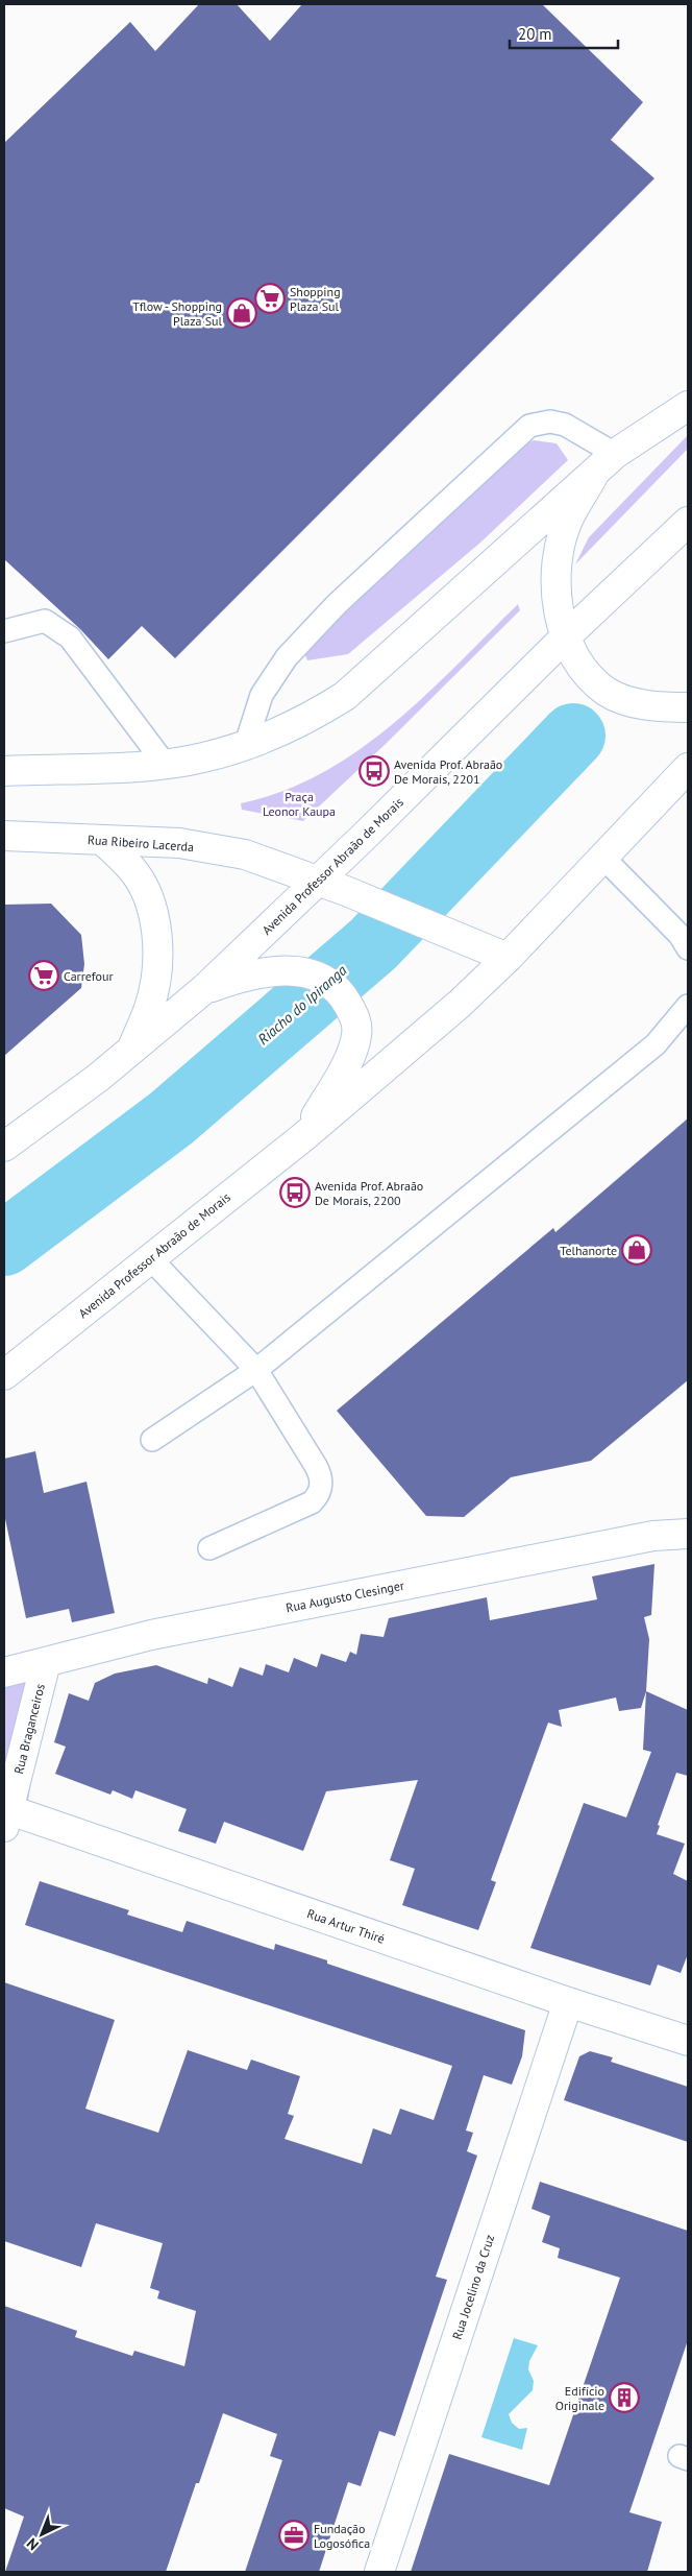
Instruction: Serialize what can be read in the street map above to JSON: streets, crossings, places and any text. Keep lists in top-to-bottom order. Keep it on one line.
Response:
{"streets":{"street":["Rua Ribeiro Lacerda","Avenida Professor Abraão de Morais","Rua Augusto Clesinger","Rua Braganceiros","Rua Artur Thiré","Rua Jocelino da Cruz"]},"crossings":[["Rua Ribeiro Lacerda","Avenida Professor Abraão de Morais"],["Rua Augusto Clesinger","Rua Braganceiros"],["Rua Braganceiros","Rua Artur Thiré"],["Rua Artur Thiré","Rua Jocelino da Cruz"]],"water":["Riacho do Ipiranga"],"parks":["Praça Leonor Kaupa"],"places":{"supermarket":["Shopping Plaza Sul","Carrefour"],"shop":["Tflow - Shopping Plaza Sul","Telhanorte"],"bus stop":["Avenida Prof. Abraão De Morais, 2201","Avenida Prof. Abraão De Morais, 2200"],"building":["Edifício Originale"],"office":["Fundação Logosófica"]},"scale_bar":"20 m","north":"bottom left"}
